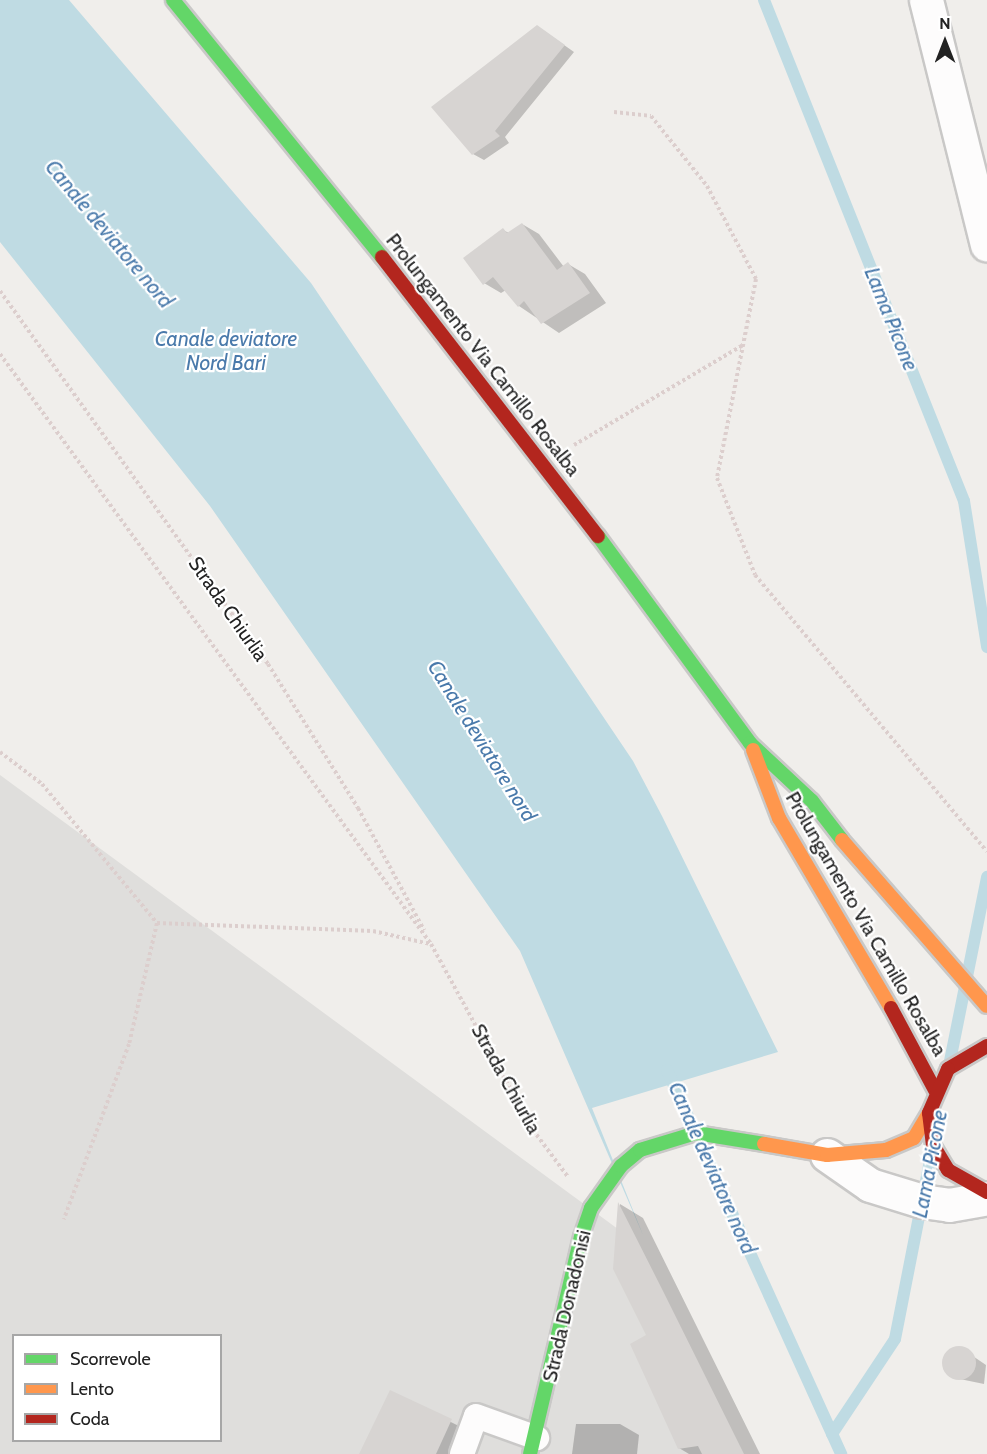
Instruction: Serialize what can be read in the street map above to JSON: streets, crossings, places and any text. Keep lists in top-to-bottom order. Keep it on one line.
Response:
{"streets":{"street":["Prolungamento Via Camillo Rosalba","Strada Donadonisi"],"path":["Strada Chiurlia"]},"crossings":[["Strada Chiurlia","Strada Donadonisi"]],"water":["Canale deviatore nord","Lama Picone","Canale deviatore Nord Bari"],"legend":["Scorrevole","Lento","Coda"],"north":"top"}
